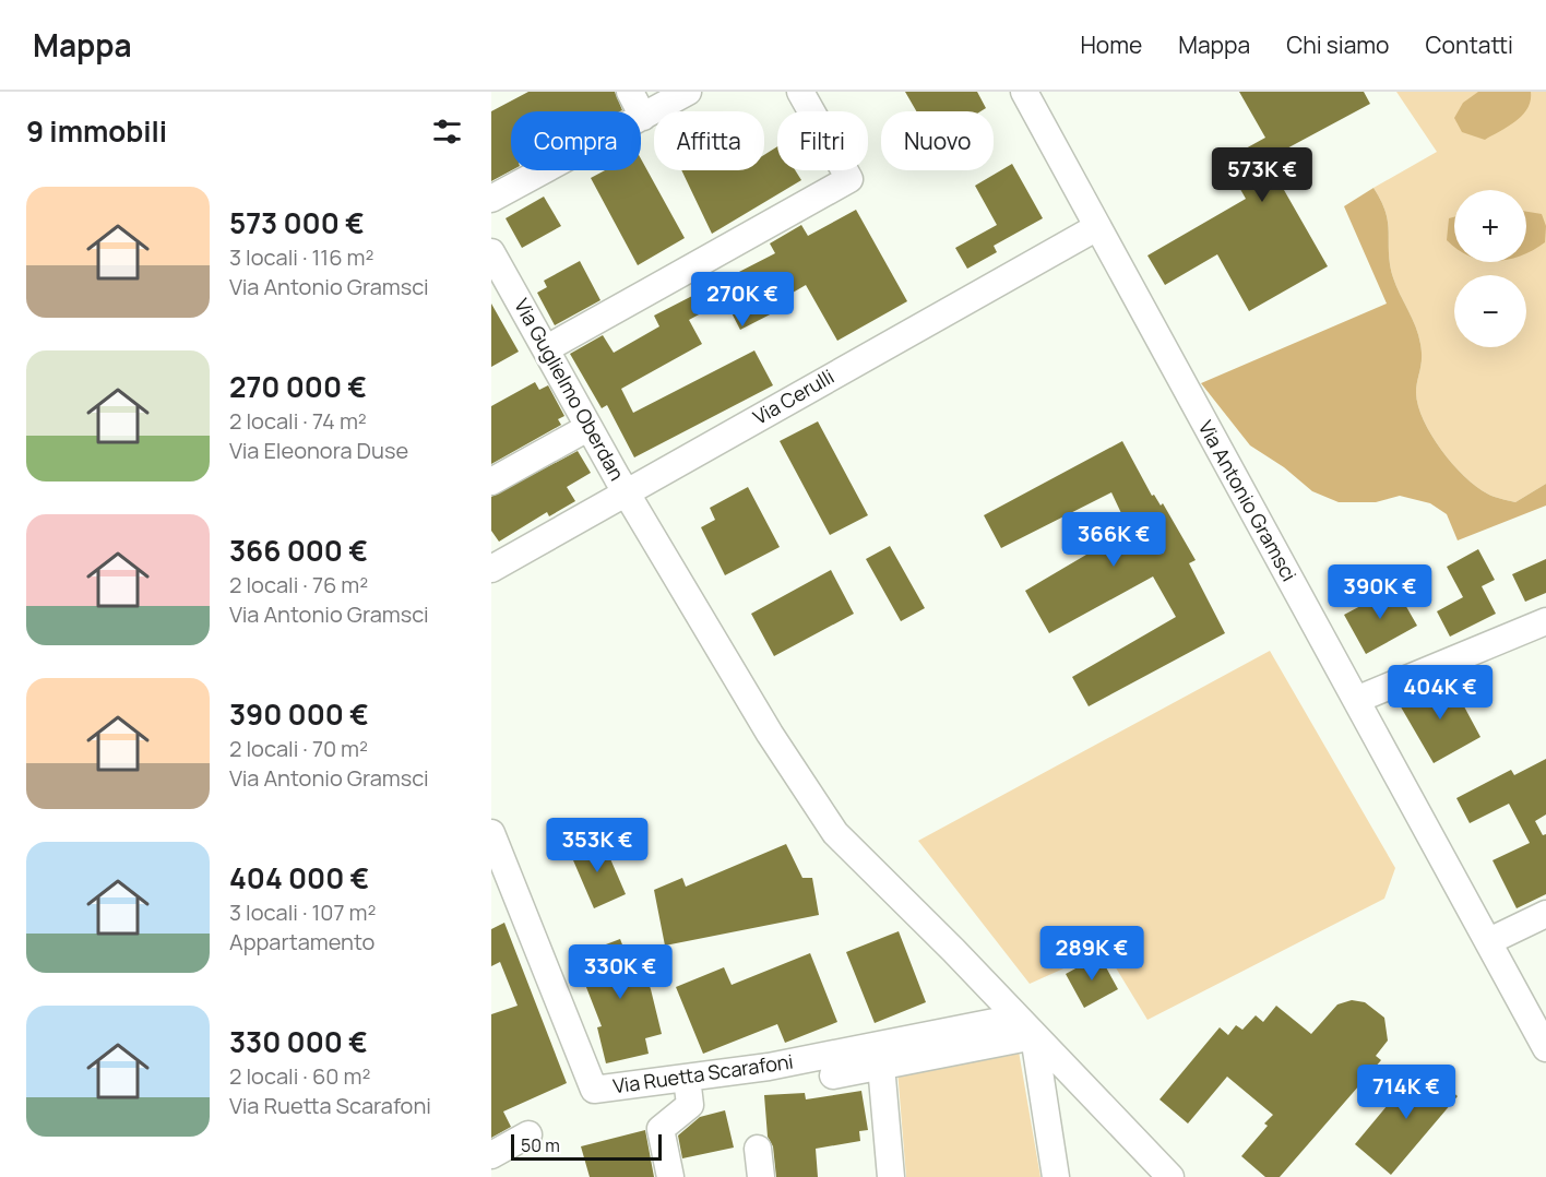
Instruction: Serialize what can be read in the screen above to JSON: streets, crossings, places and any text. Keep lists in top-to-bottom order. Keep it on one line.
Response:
{"streets":{"street":["Via Guglielmo Oberdan","Via Cerulli","Via Antonio Gramsci","Via Ruetta Scarafoni"]},"crossings":[["Via Guglielmo Oberdan","Via Cerulli"],["Via Cerulli","Via Antonio Gramsci"]],"scale_bar":"50 m","page":{"header":"Mappa","nav":["Home","Mappa","Chi siamo","Contatti"],"heading":"9 immobili","chip":["Compra","Affitta","Filtri","Nuovo"],"price":["573K €","270K €","366K €","390K €","404K €","353K €","289K €","330K €","714K €"],"list":[{"name":"573 000 €","note":"3 locali · 116 m² · Via Antonio Gramsci"},{"name":"270 000 €","note":"2 locali · 74 m² · Via Eleonora Duse"},{"name":"366 000 €","note":"2 locali · 76 m² · Via Antonio Gramsci"},{"name":"390 000 €","note":"2 locali · 70 m² · Via Antonio Gramsci"},{"name":"404 000 €","note":"3 locali · 107 m² · Appartamento"},{"name":"330 000 €","note":"2 locali · 60 m² · Via Ruetta Scarafoni"}],"map_buttons":["+","−"],"scale":"50 m"}}
